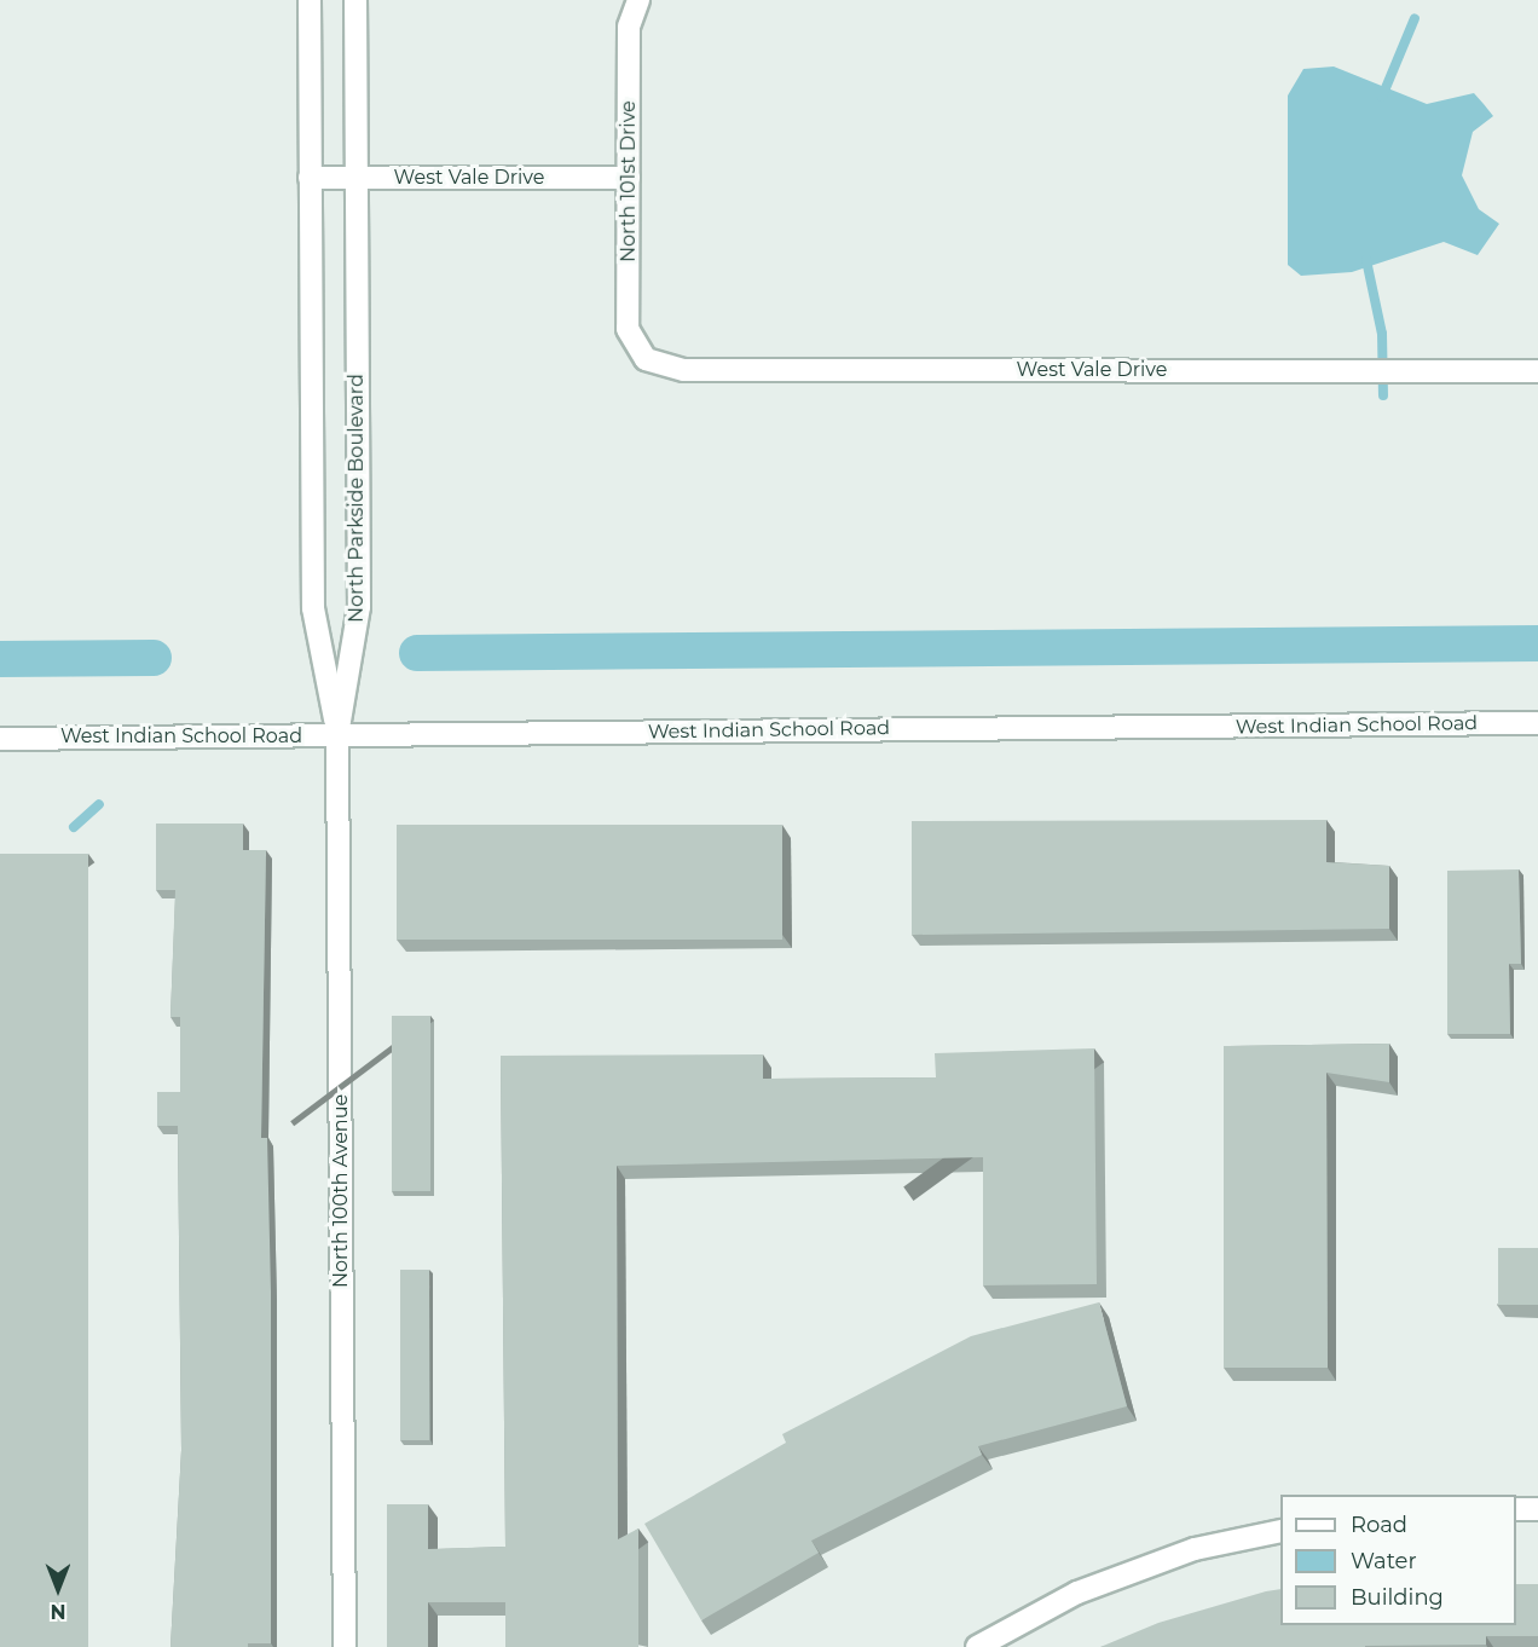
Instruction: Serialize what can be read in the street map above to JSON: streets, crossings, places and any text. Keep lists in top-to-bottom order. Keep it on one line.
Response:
{"streets":{"street":["West Vale Drive","North 101st Drive","North Parkside Boulevard","West Indian School Road","North 100th Avenue"]},"crossings":[["West Vale Drive","North 101st Drive"],["West Vale Drive","North Parkside Boulevard"],["North Parkside Boulevard","West Indian School Road"],["North Parkside Boulevard","North 100th Avenue"],["West Indian School Road","North 100th Avenue"]],"legend":["Road","Water","Building"],"north":"bottom"}
